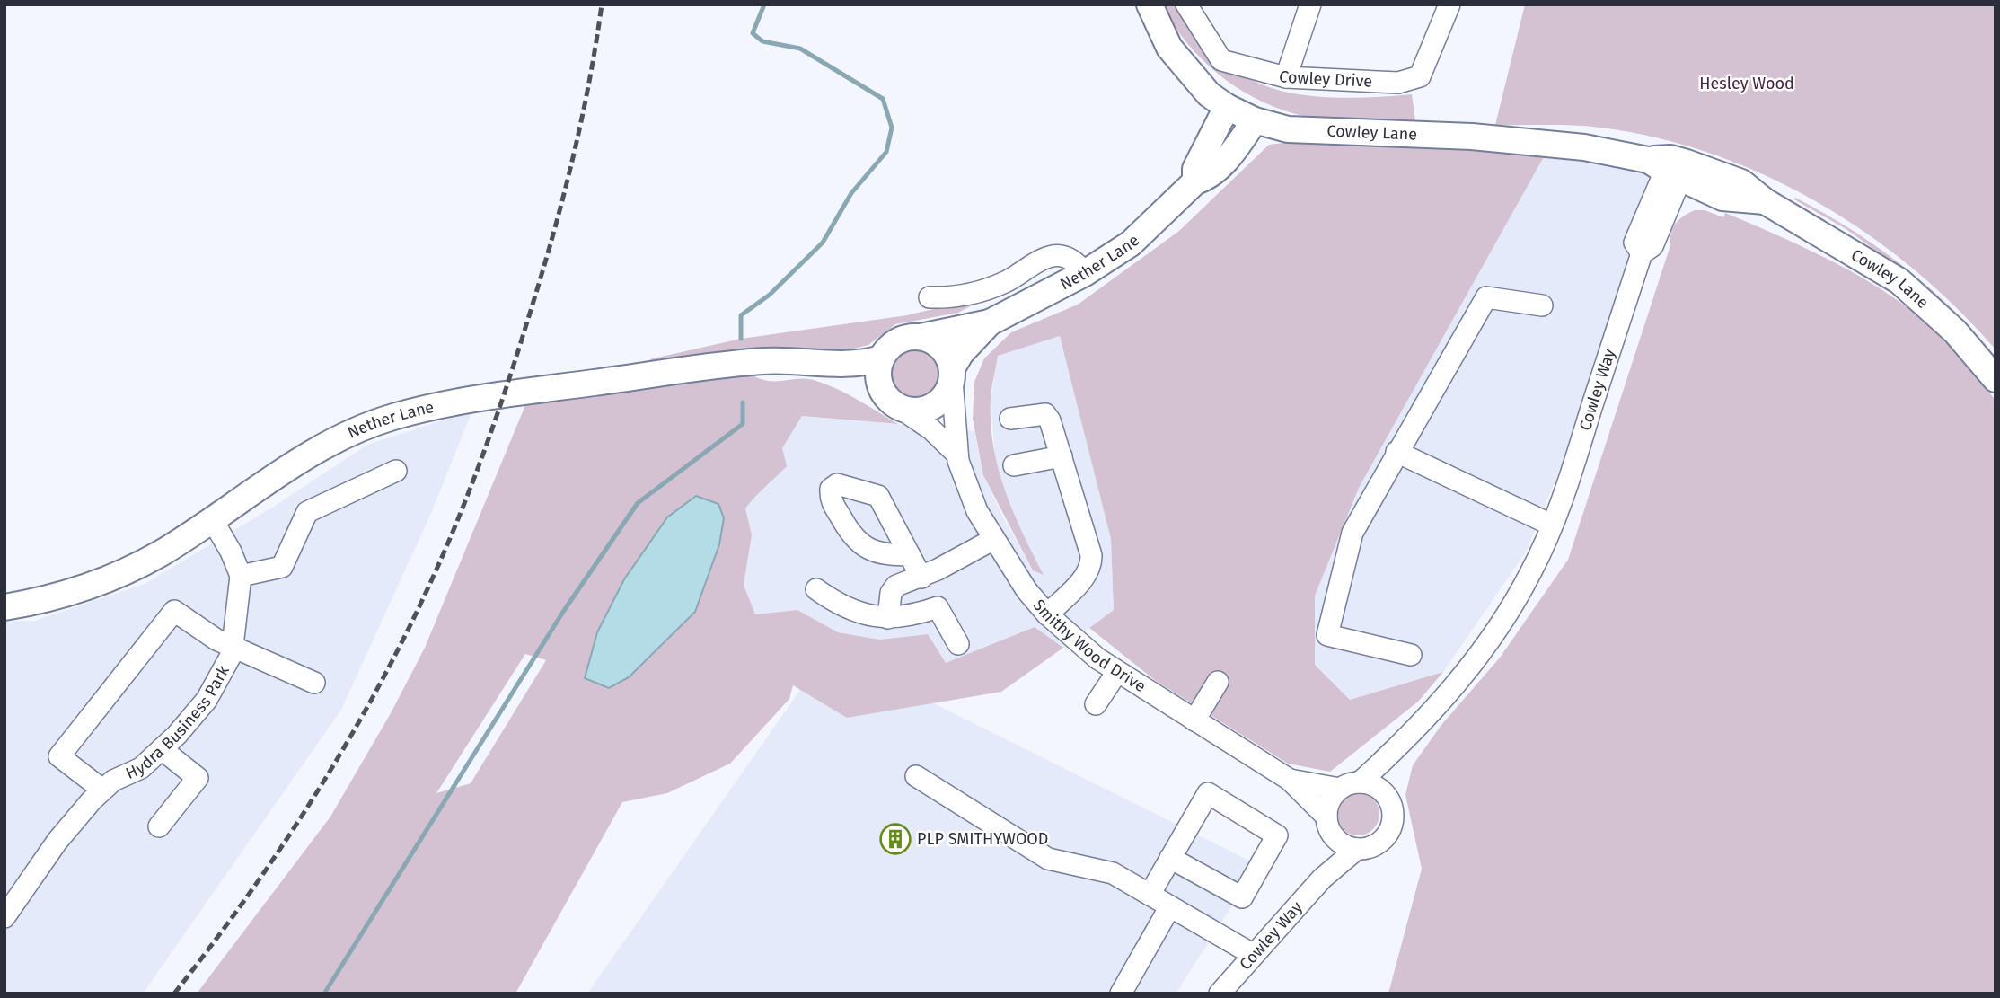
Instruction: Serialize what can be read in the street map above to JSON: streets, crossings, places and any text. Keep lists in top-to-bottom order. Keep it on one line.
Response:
{"streets":{"main road":["Cowley Lane","Nether Lane"],"street":["Cowley Drive","Cowley Way","Smithy Wood Drive","Hydra Business Park"]},"crossings":[["Cowley Lane","Nether Lane"],["Cowley Lane","Cowley Way"],["Nether Lane","Smithy Wood Drive"],["Nether Lane","Hydra Business Park"],["Cowley Way","Smithy Wood Drive"]],"parks":["Hesley Wood"],"places":{"building":["PLP SMITHYWOOD"]}}
